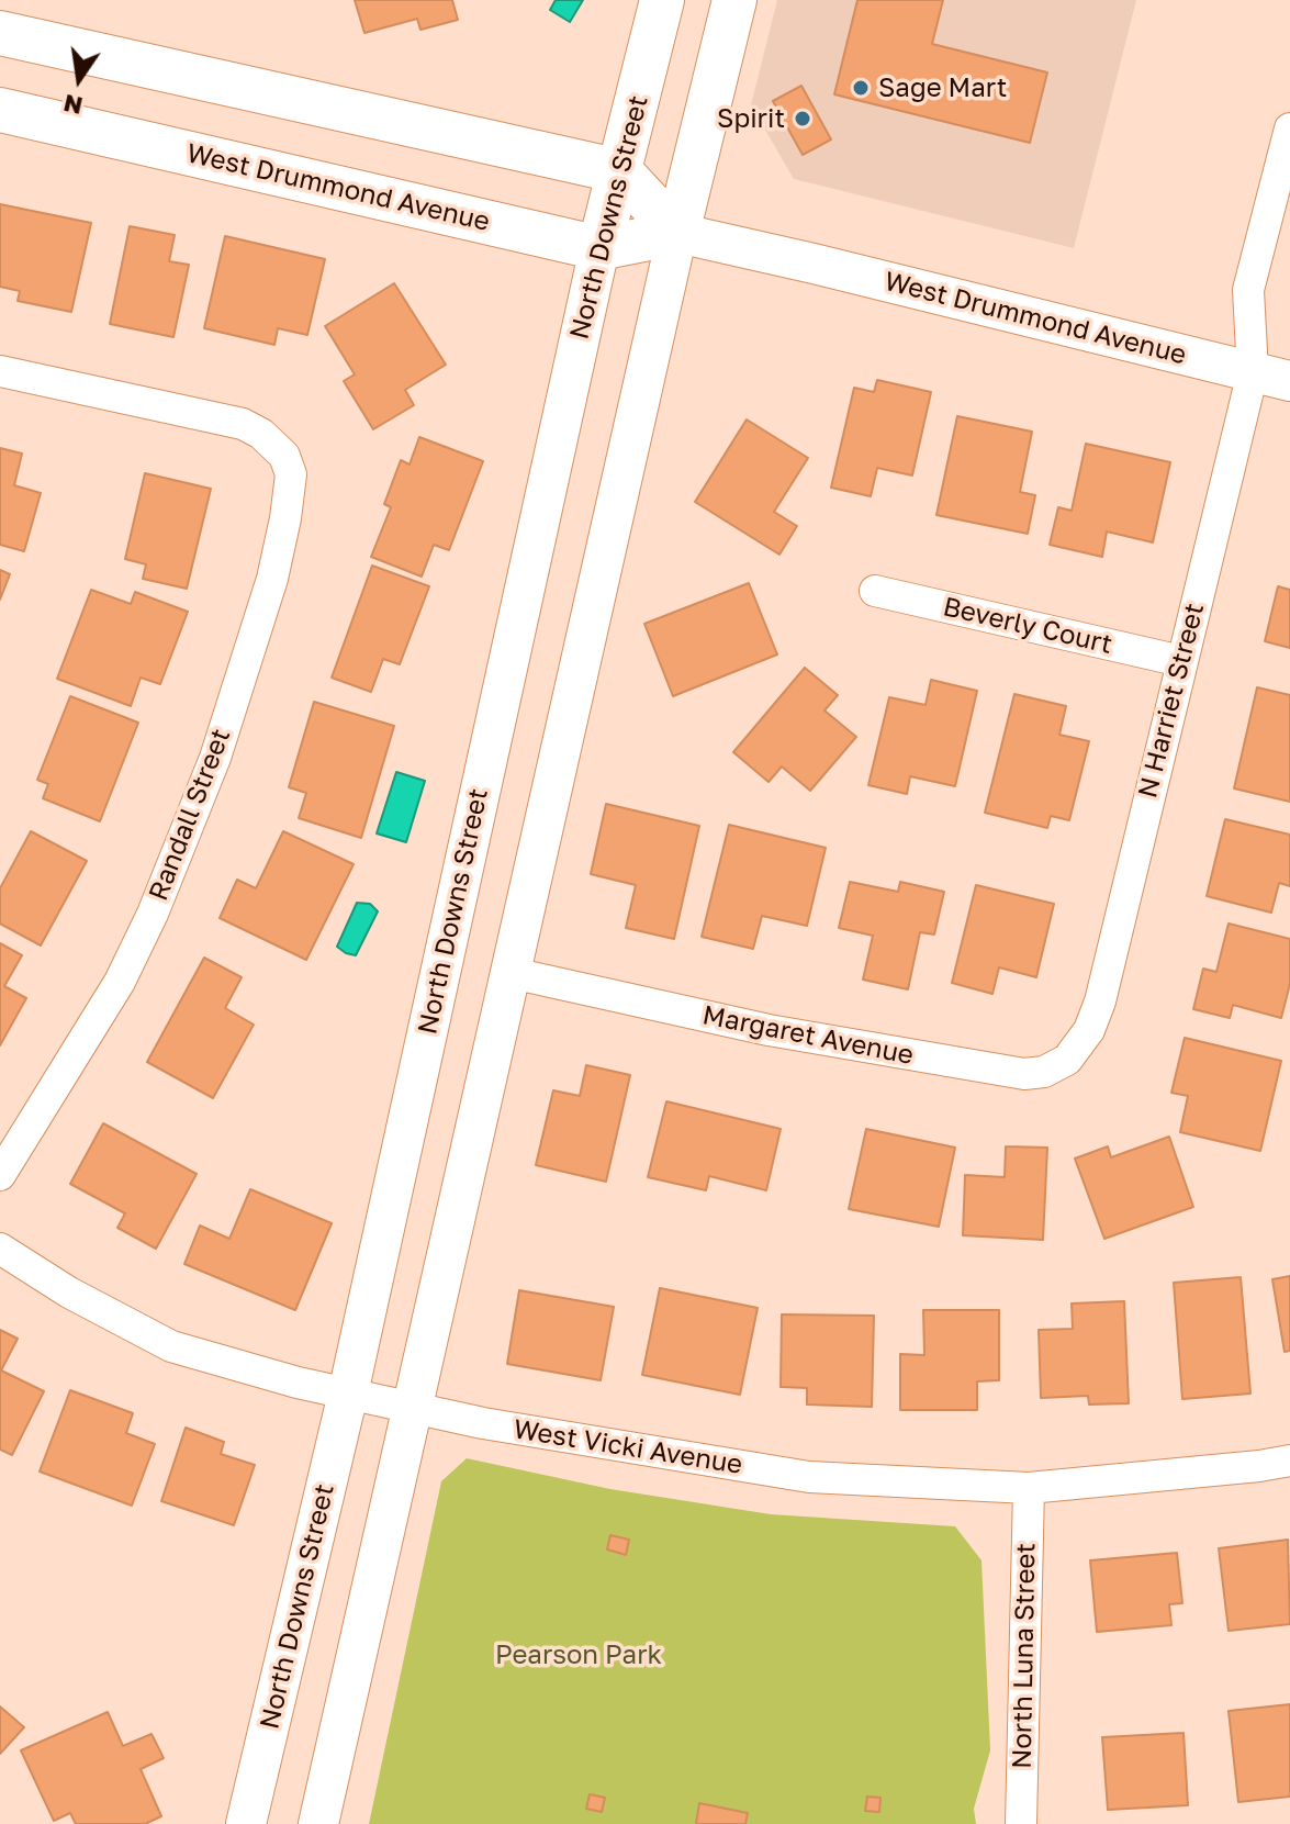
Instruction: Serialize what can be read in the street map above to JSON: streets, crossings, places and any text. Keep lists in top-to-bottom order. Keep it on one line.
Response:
{"streets":{"main road":["West Drummond Avenue","North Downs Street"],"street":["Beverly Court","N Harriet Street","Randall Street","Margaret Avenue","West Vicki Avenue","North Luna Street"]},"crossings":[["West Drummond Avenue","North Downs Street"],["West Drummond Avenue","N Harriet Street"],["North Downs Street","West Vicki Avenue"],["Beverly Court","N Harriet Street"],["N Harriet Street","Margaret Avenue"],["West Vicki Avenue","North Luna Street"]],"parks":["Pearson Park"],"places":["Sage Mart","Spirit"],"north":"bottom"}
